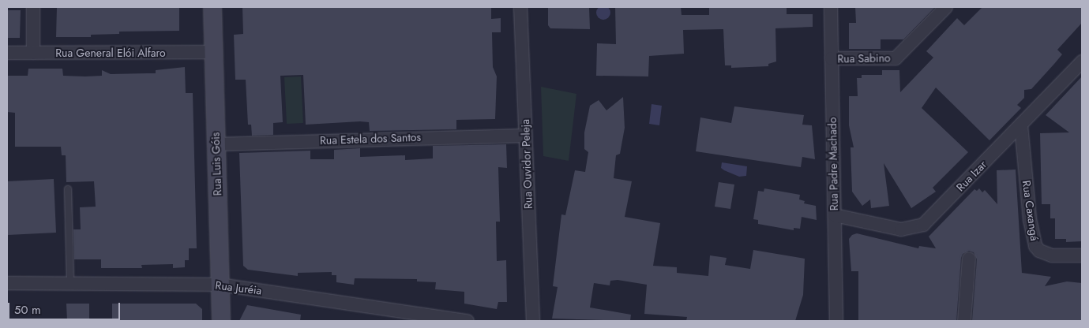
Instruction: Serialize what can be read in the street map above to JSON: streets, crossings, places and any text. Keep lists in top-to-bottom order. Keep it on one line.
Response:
{"streets":{"street":["Rua General Elói Alfaro","Rua Sabino","Rua Estela dos Santos","Rua Luis Góis","Rua Ouvidor Peleja","Rua Padre Machado","Rua Izar","Rua Caxangá","Rua Juréia"]},"crossings":[["Rua General Elói Alfaro","Rua Luis Góis"],["Rua Sabino","Rua Padre Machado"],["Rua Estela dos Santos","Rua Luis Góis"],["Rua Estela dos Santos","Rua Ouvidor Peleja"],["Rua Luis Góis","Rua Juréia"],["Rua Padre Machado","Rua Izar"],["Rua Izar","Rua Caxangá"]],"scale_bar":"50 m"}
